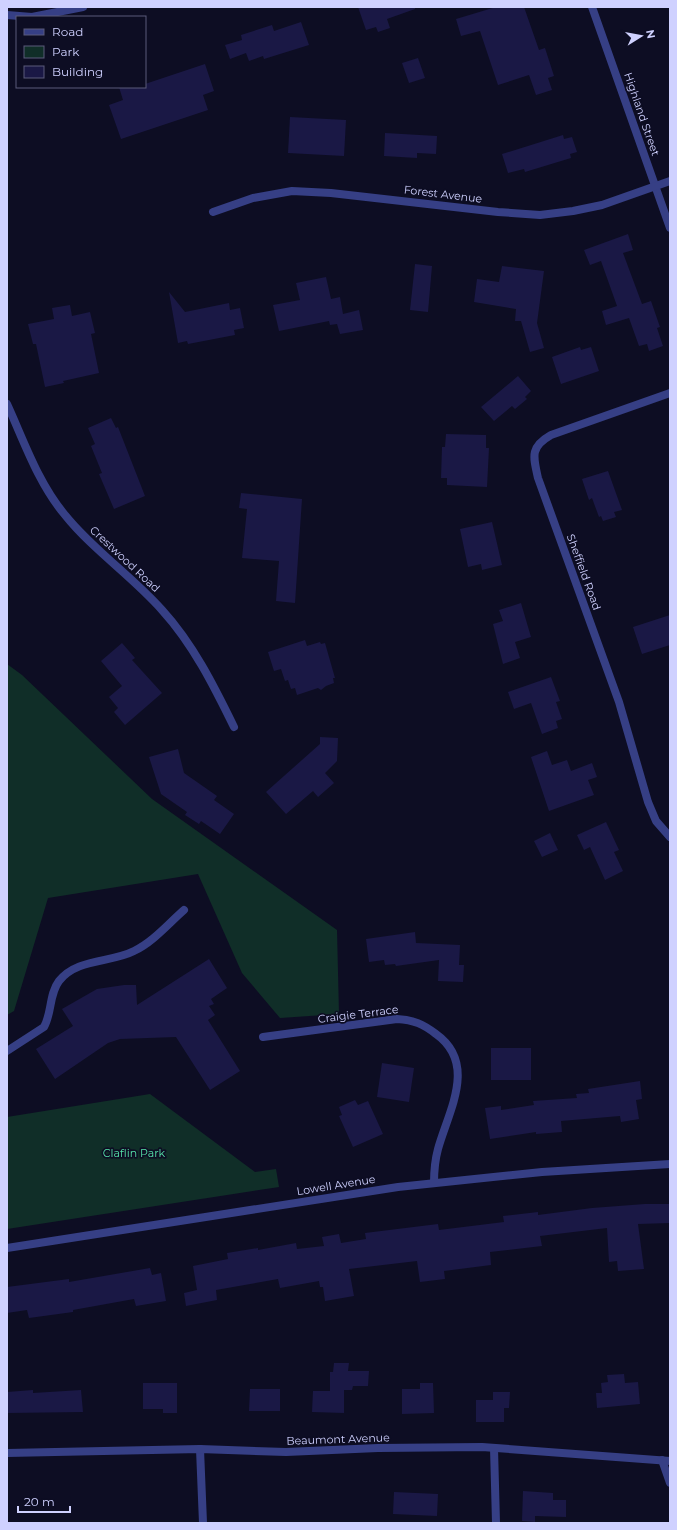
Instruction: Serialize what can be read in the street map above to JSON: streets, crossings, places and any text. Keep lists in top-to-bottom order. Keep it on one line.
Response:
{"streets":{"street":["Highland Street","Forest Avenue","Crestwood Road","Sheffield Road","Craigie Terrace","Lowell Avenue","Beaumont Avenue"]},"crossings":[["Highland Street","Forest Avenue"],["Craigie Terrace","Lowell Avenue"]],"parks":["Claflin Park"],"legend":["Road","Park","Building"],"scale_bar":"20 m","north":"right"}
